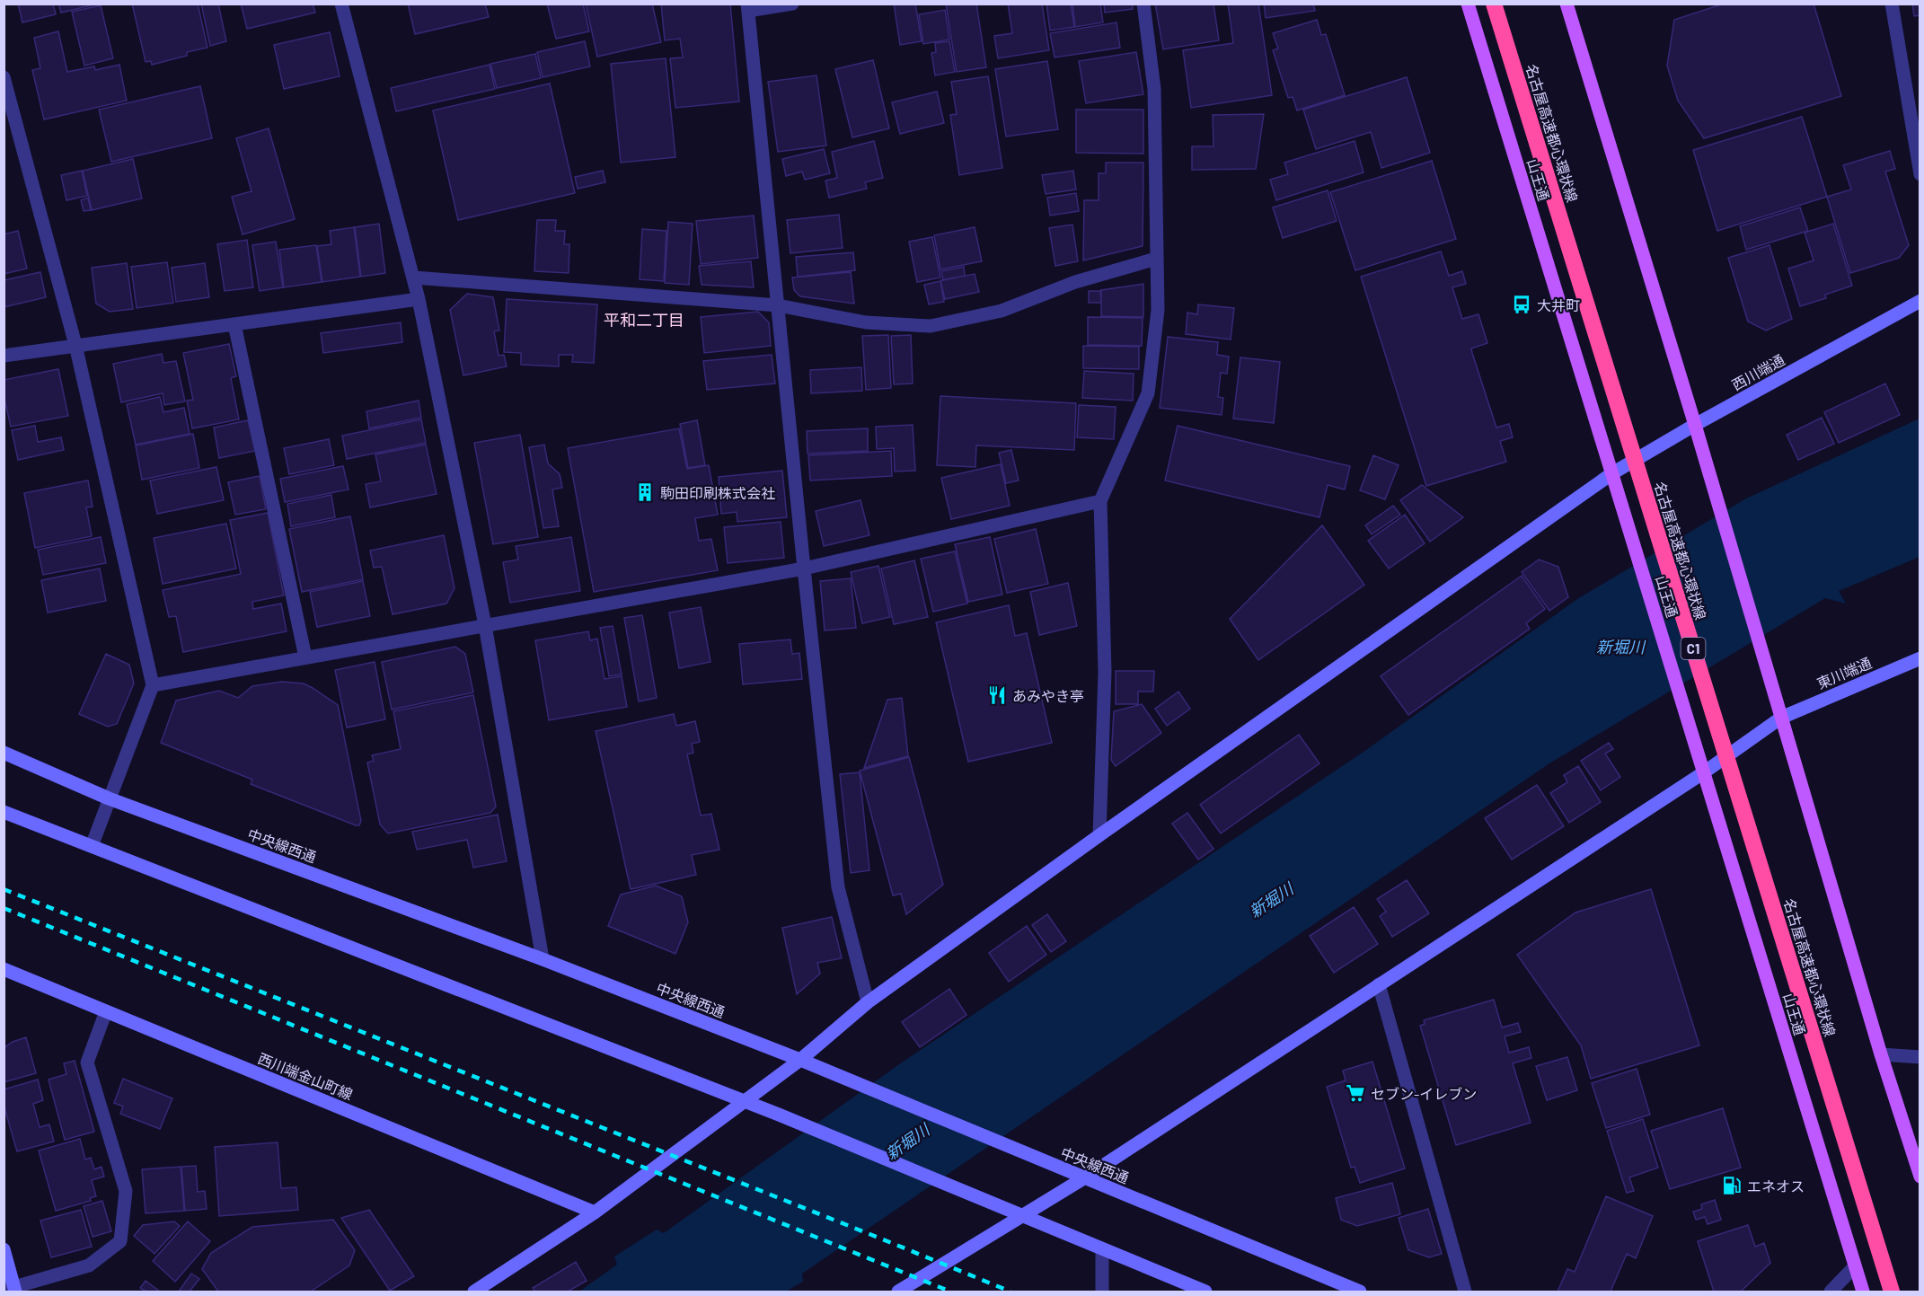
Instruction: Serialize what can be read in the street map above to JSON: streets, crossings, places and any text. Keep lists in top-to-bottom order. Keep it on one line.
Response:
{"streets":{"highway":["名古屋高速都心環状線","C1"],"main road":["山王通"],"street":["西川端通","東川端通","中央線西通","西川端金山町線"]},"crossings":[["山王通","西川端通"],["山王通","東川端通"],["西川端通","中央線西通"],["西川端通","西川端金山町線"],["東川端通","中央線西通"]],"districts":["平和二丁目"],"water":["新堀川"],"places":{"bus stop":["大井町"],"building":["駒田印刷株式会社"],"restaurant":["あみやき亭"],"supermarket":["セブン-イレブン"],"fuel station":["エネオス"]}}
